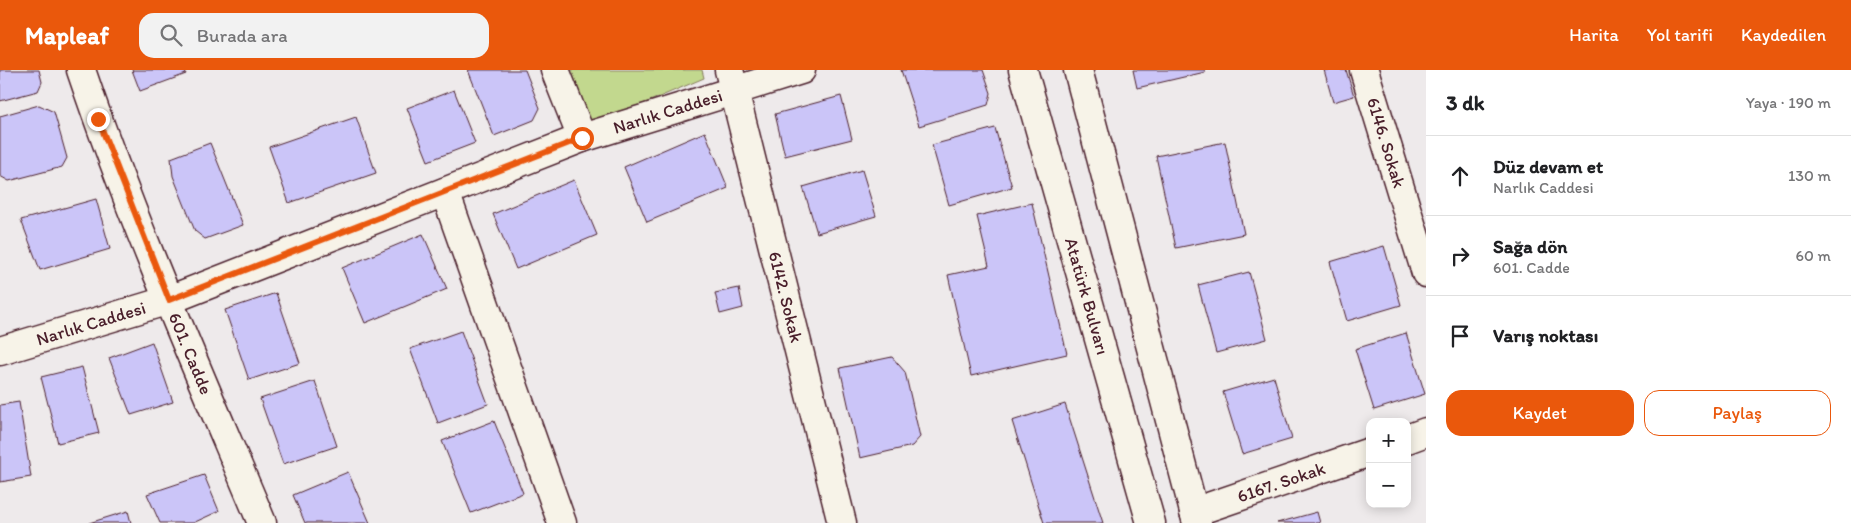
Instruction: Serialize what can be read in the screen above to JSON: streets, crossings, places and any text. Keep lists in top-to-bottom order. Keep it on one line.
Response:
{"streets":{"street":["Narlık Caddesi","6146. Sokak","6142. Sokak","Atatürk Bulvarı","601. Cadde","6167. Sokak"]},"crossings":[["Narlık Caddesi","6142. Sokak"],["Narlık Caddesi","601. Cadde"]],"page":{"header":"Mapleaf","search":"Burada ara","nav":["Harita","Yol tarifi","Kaydedilen"],"heading":["3 dk","Yaya · 190 m"],"list":[["Düz devam et","Narlık Caddesi","130 m"],["Sağa dön","601. Cadde","60 m"],"Varış noktası"],"buttons":["Kaydet","Paylaş"],"map_buttons":["+","−"]}}
